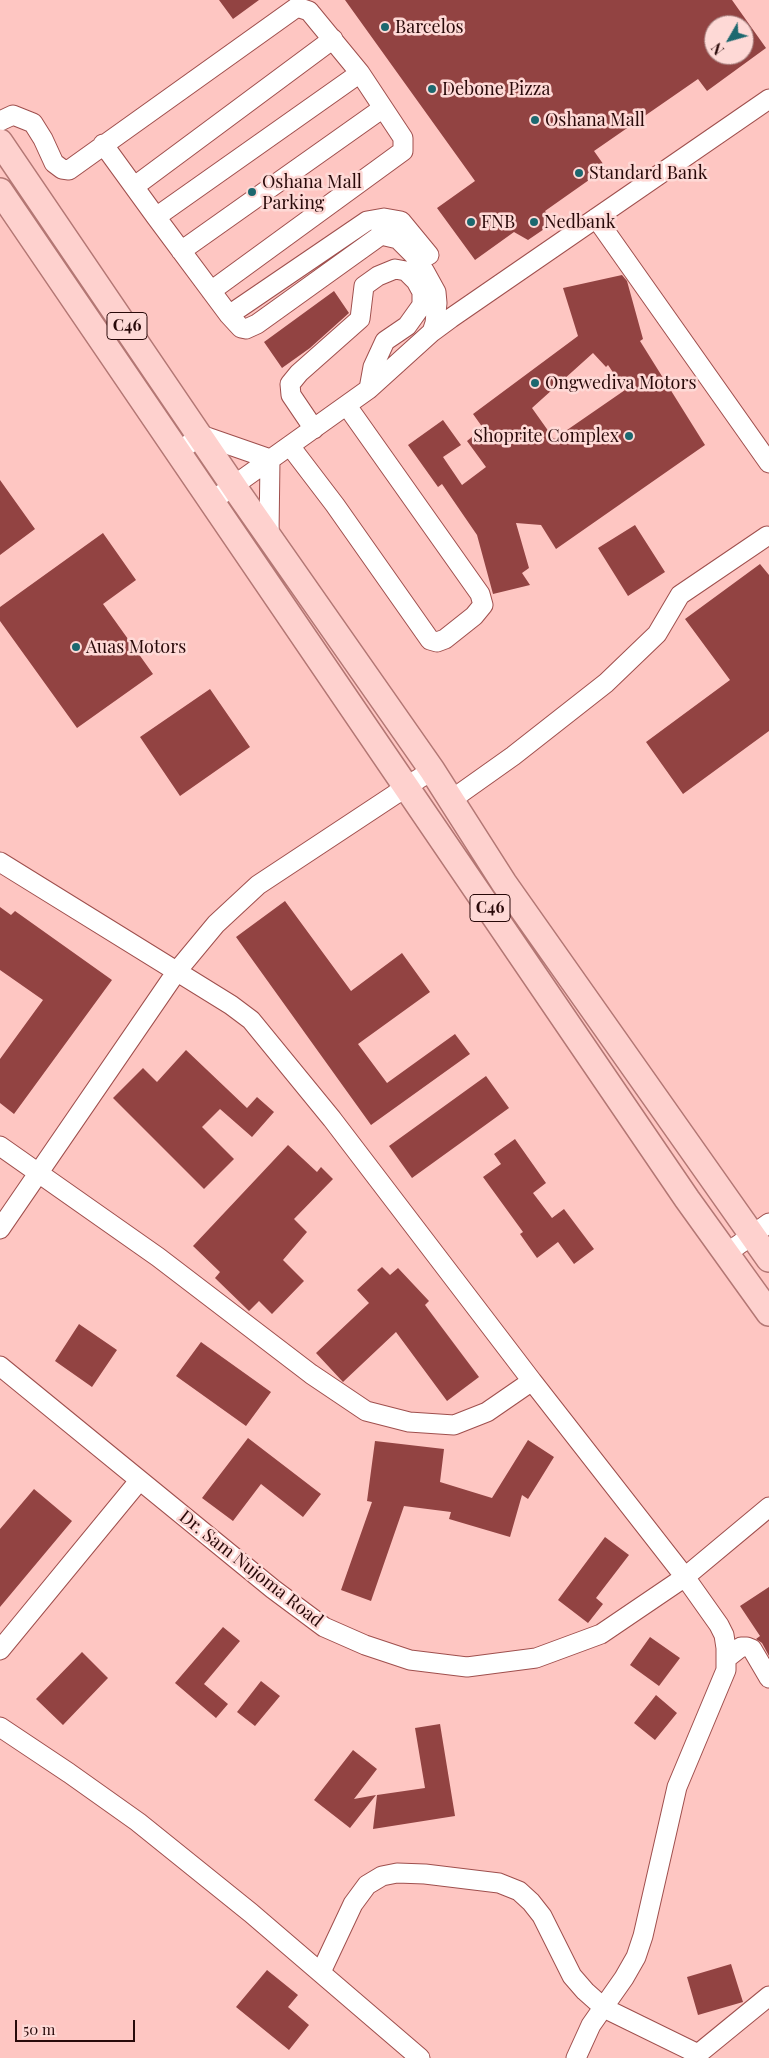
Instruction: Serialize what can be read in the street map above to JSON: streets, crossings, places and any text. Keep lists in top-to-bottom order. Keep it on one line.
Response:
{"streets":{"main road":["C46"],"street":["Dr. Sam Nujoma Road"]},"places":["Barcelos","Debone Pizza","Oshana Mall","Standard Bank","Oshana Mall Parking","FNB","Nedbank","Ongwediva Motors","Shoprite Complex","Auas Motors"],"scale_bar":"50 m","north":"bottom left"}
